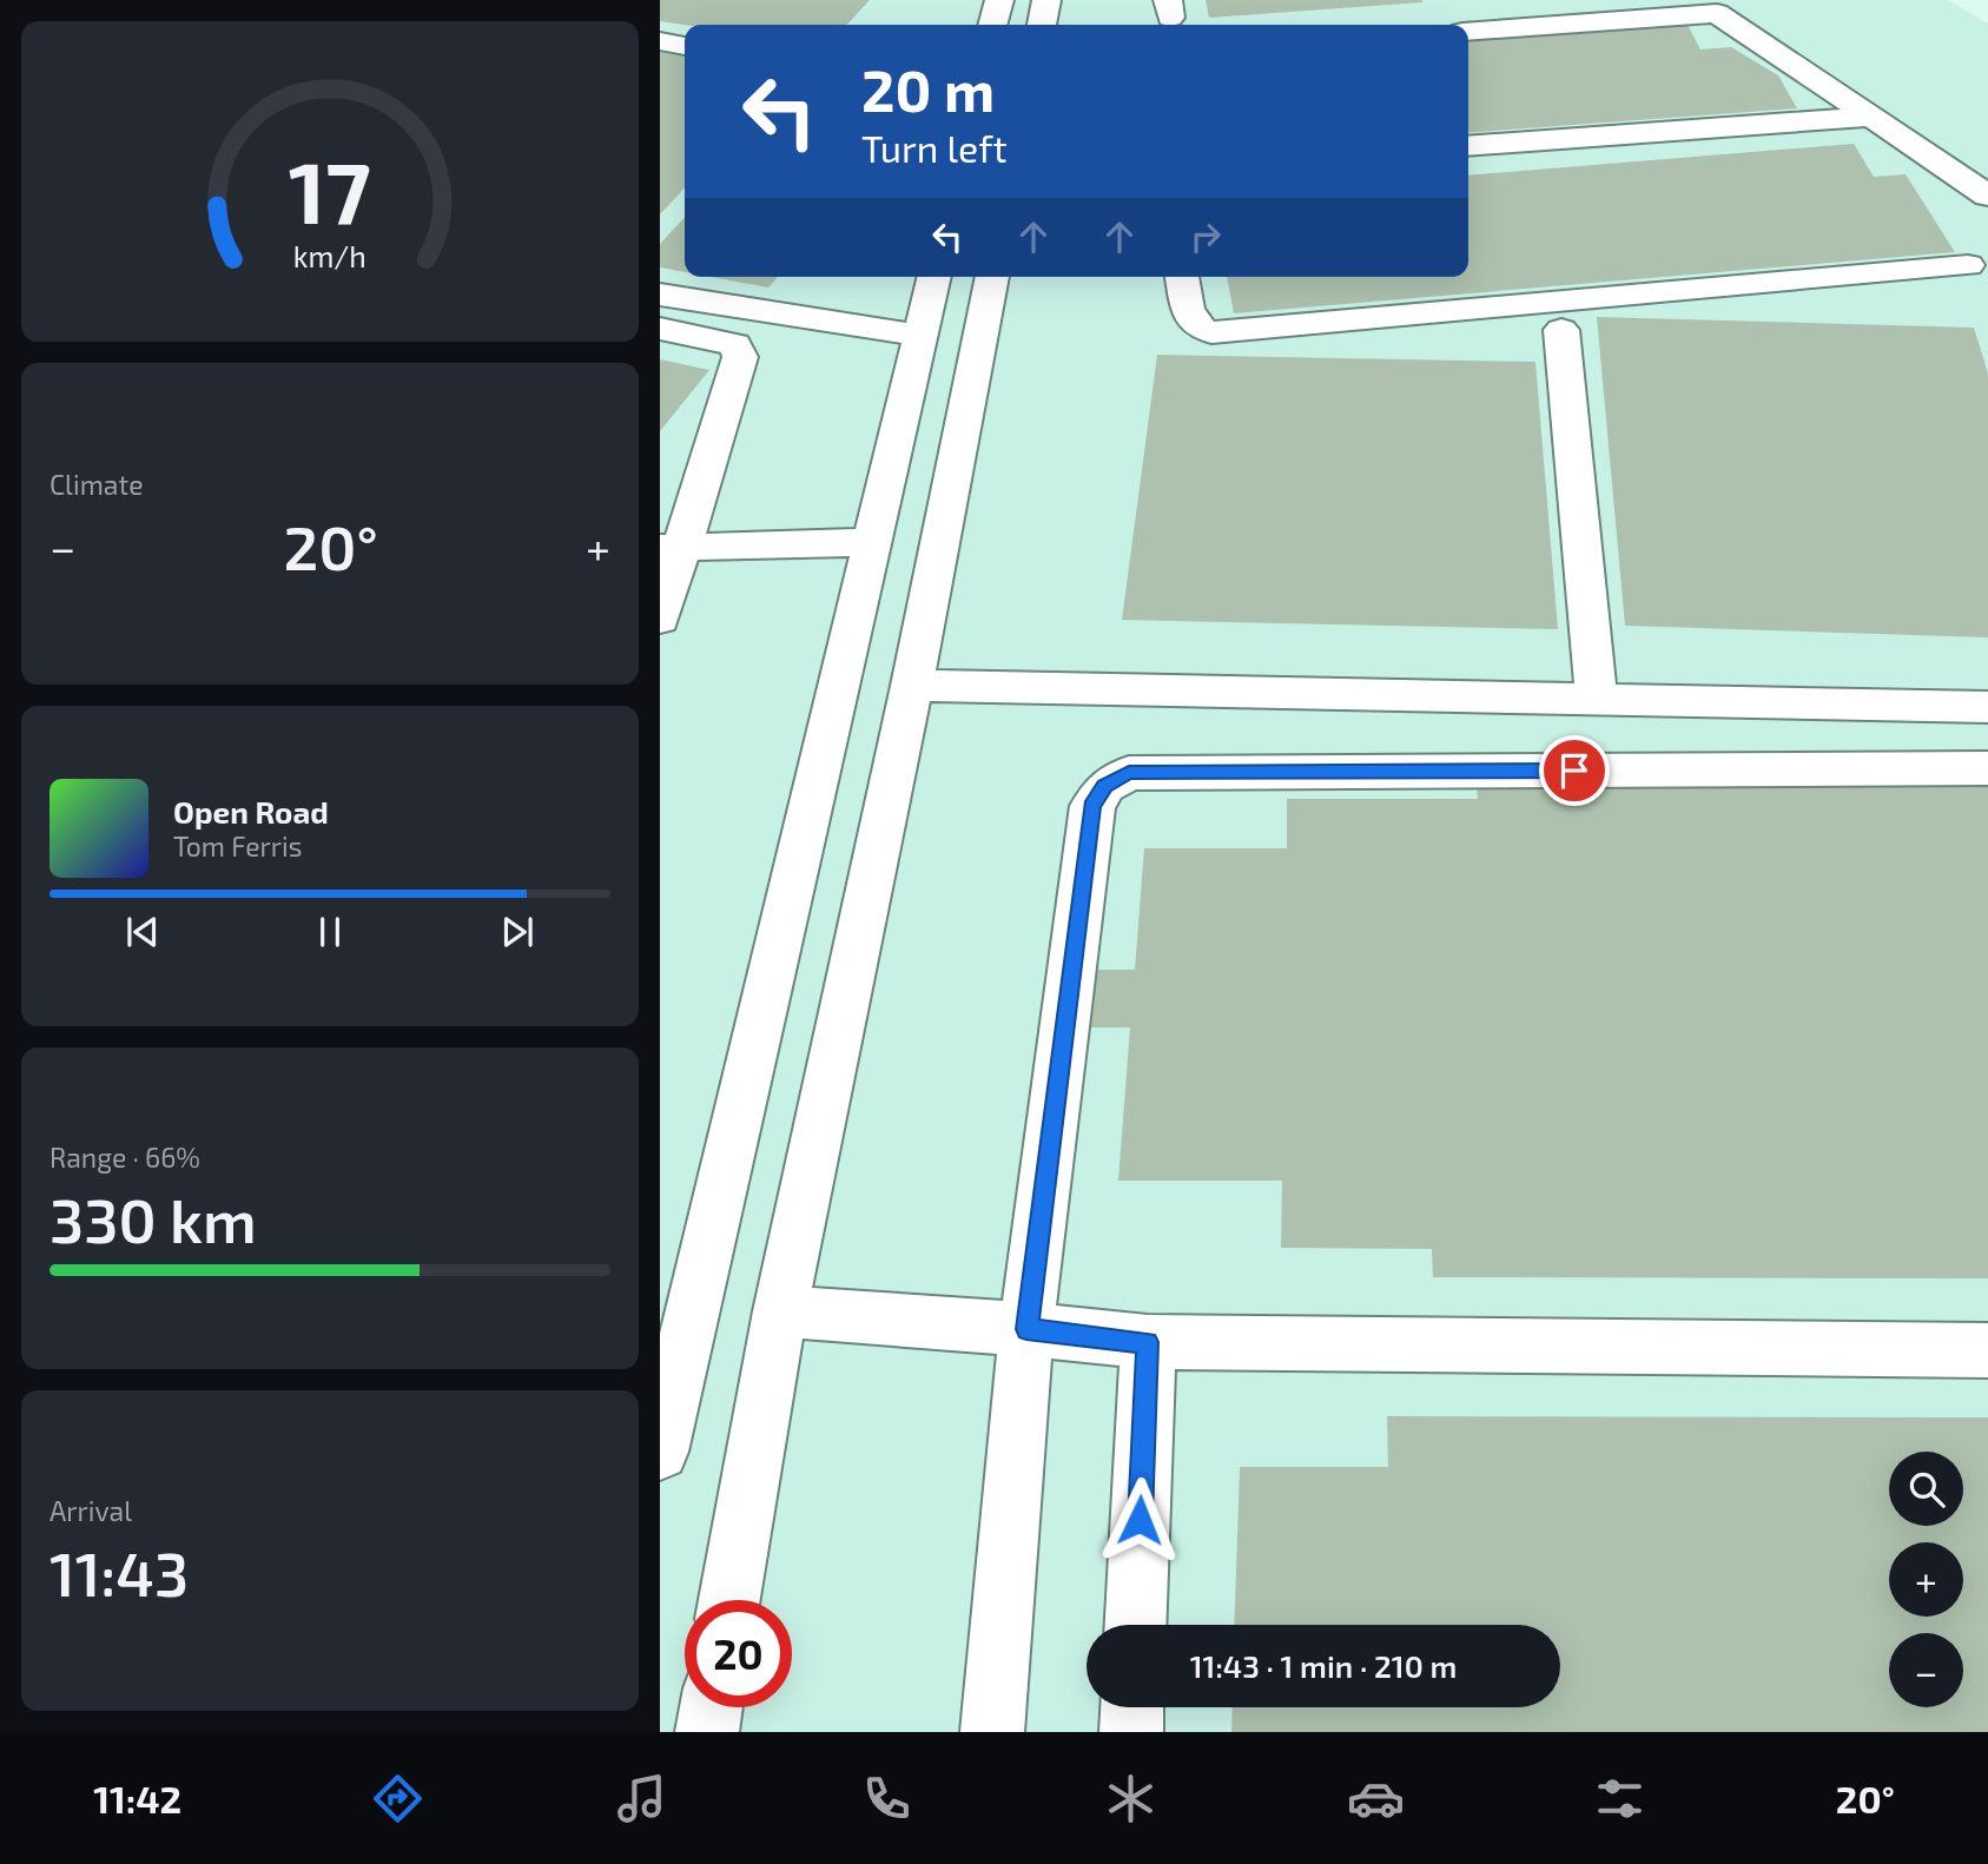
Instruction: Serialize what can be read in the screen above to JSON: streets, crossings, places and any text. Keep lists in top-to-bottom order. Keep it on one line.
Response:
{"page":{"turn":["20 m","Turn left"],"tile":["Climate",["Range · 66%","330 km"],["Arrival","11:43"]],"heat":["−","20°","+"],"song":["Open Road","Tom Ferris"],"map_buttons":["+","−"],"limit":"20","trip":"11:43 · 1 min · 210 m","tabs":["11:42","20°"],"gauge":["17","km/h"]}}
